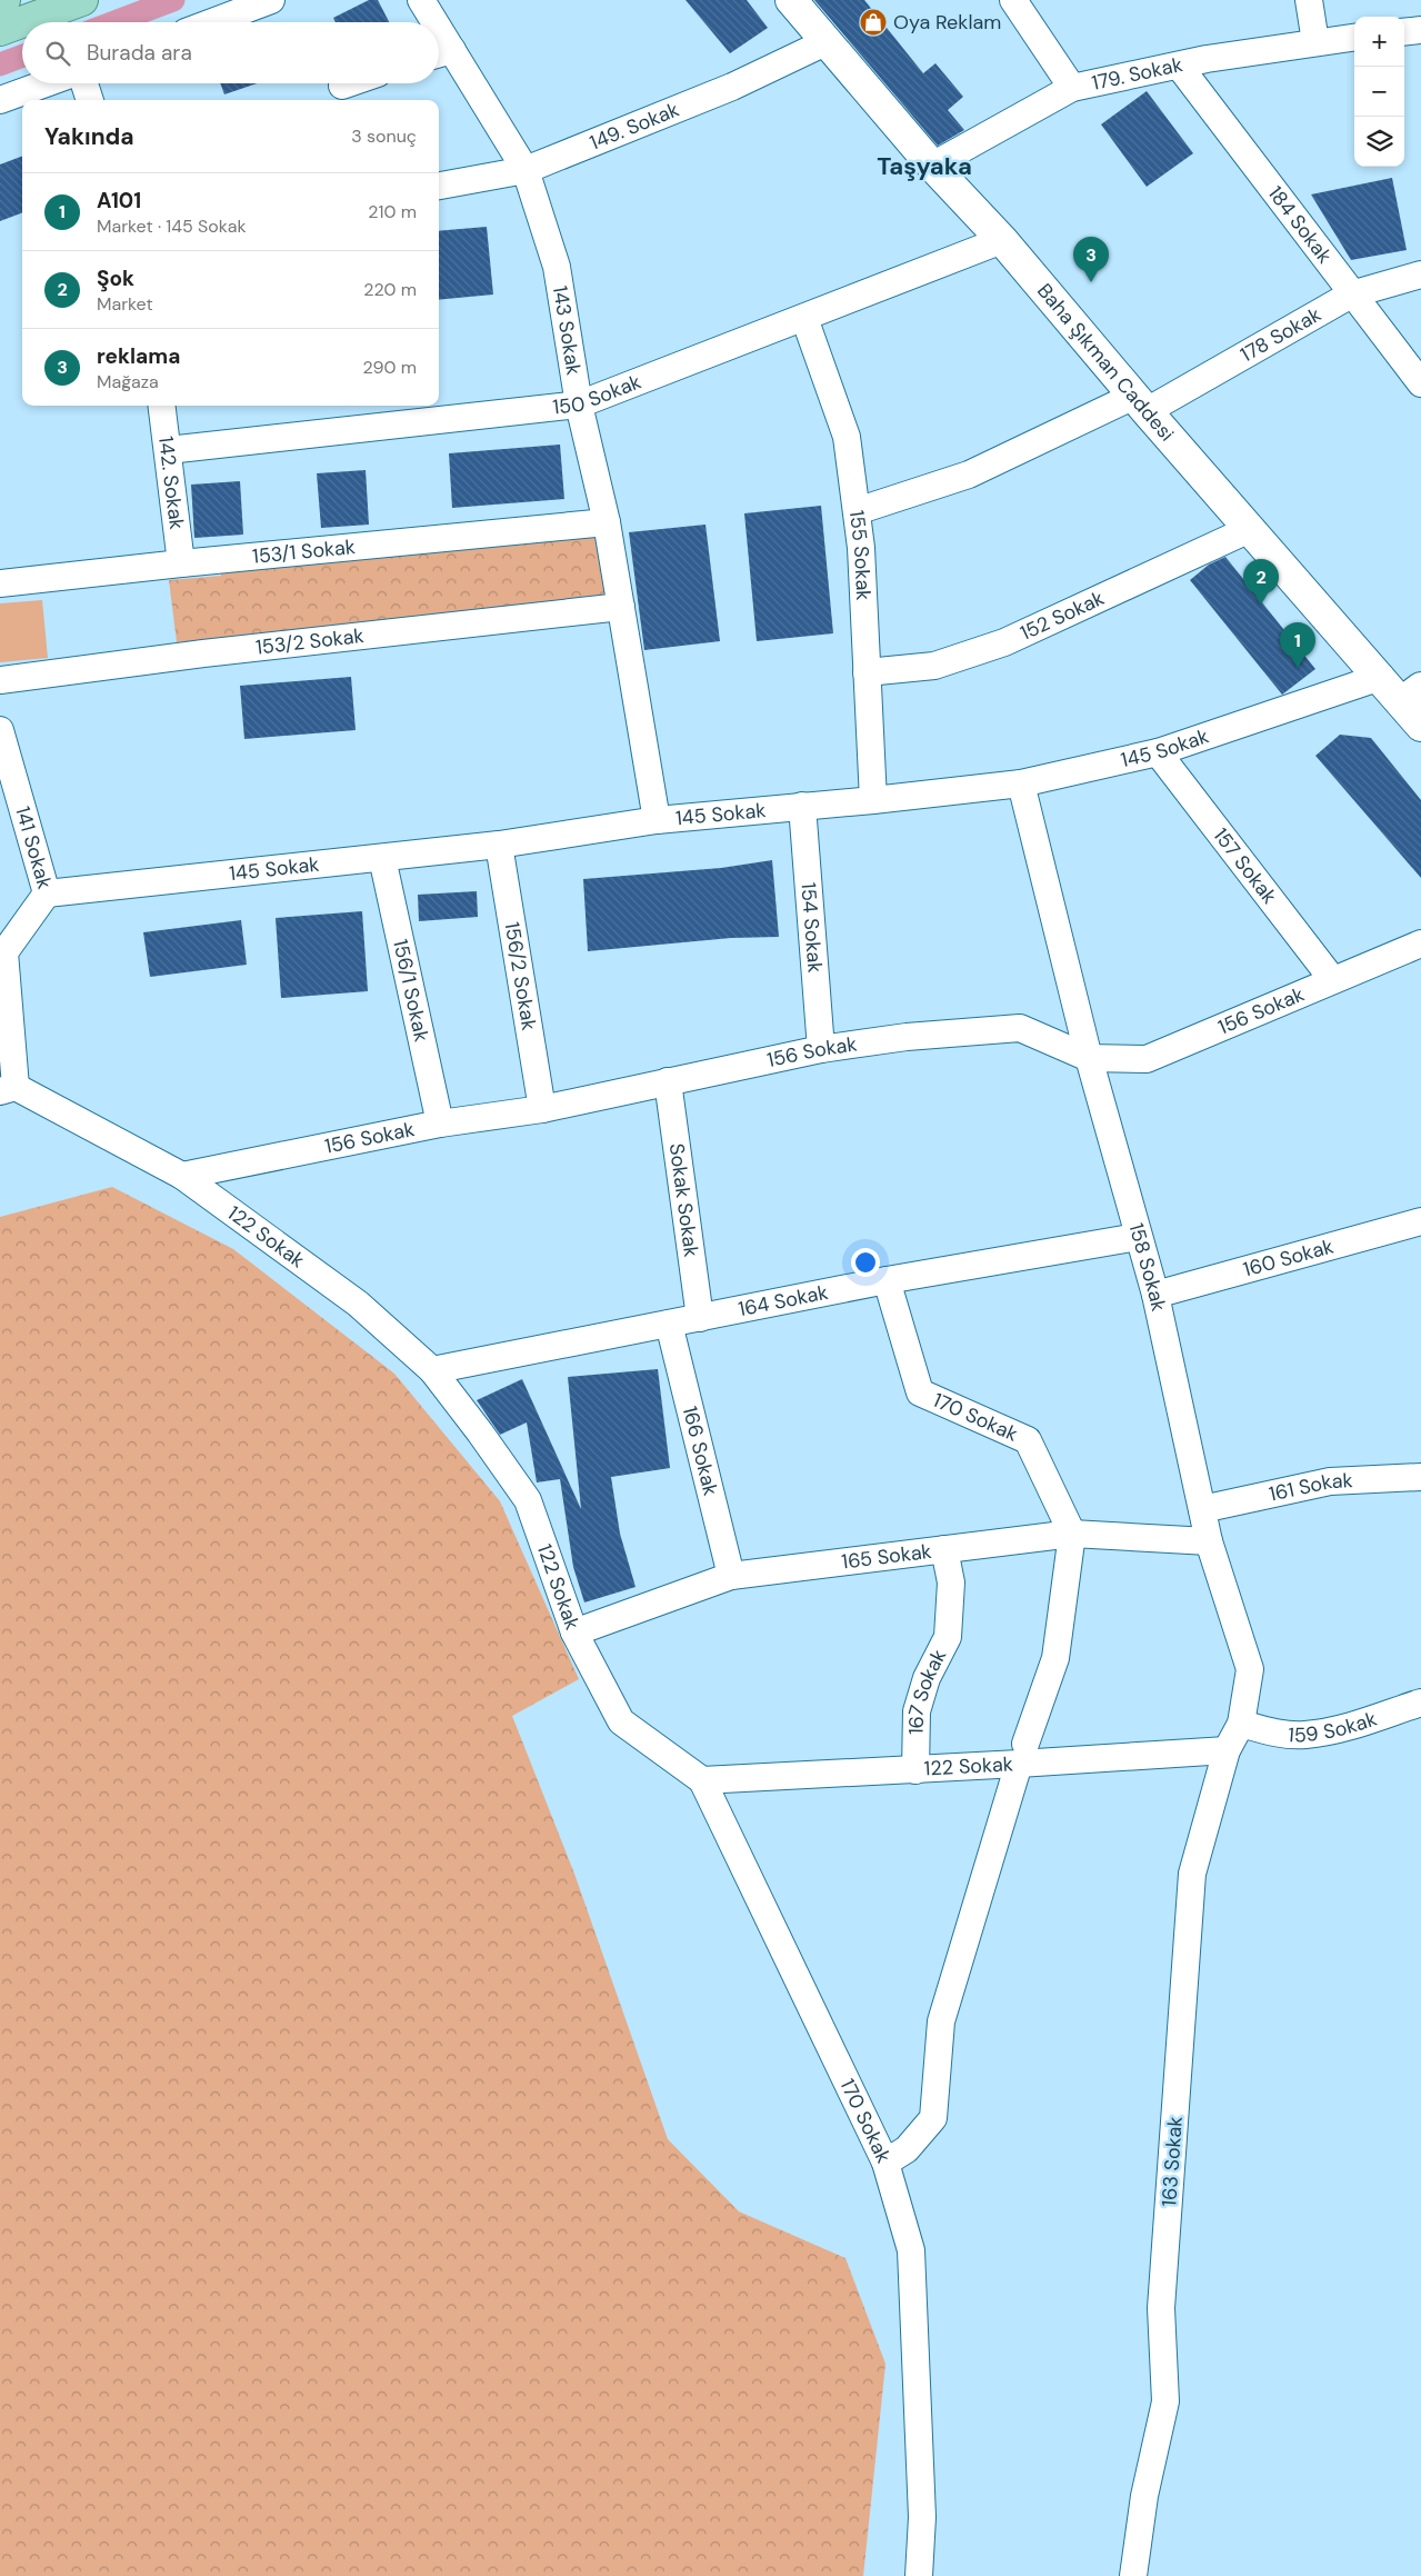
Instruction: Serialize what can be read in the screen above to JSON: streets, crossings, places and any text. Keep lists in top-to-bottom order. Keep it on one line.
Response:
{"streets":{"main road":["Baha Şıkman Caddesi"],"street":["179. Sokak","149. Sokak","184 Sokak","143 Sokak","178 Sokak","150 Sokak","142. Sokak","153/1 Sokak","155 Sokak","152 Sokak","153/2 Sokak","145 Sokak","141 Sokak","157 Sokak","154 Sokak","156/2 Sokak","156/1 Sokak","156 Sokak","Sokak Sokak","122 Sokak","160 Sokak","158 Sokak","164 Sokak","170 Sokak","166 Sokak","161 Sokak","165 Sokak","167 Sokak","159 Sokak","163 Sokak"]},"crossings":[["179. Sokak","184 Sokak"],["179. Sokak","Baha Şıkman Caddesi"],["149. Sokak","143 Sokak"],["149. Sokak","Baha Şıkman Caddesi"],["184 Sokak","178 Sokak"],["143 Sokak","150 Sokak"],["143 Sokak","153/1 Sokak"],["143 Sokak","153/2 Sokak"],["143 Sokak","145 Sokak"],["178 Sokak","Baha Şıkman Caddesi"],["178 Sokak","155 Sokak"],["Baha Şıkman Caddesi","150 Sokak"],["Baha Şıkman Caddesi","152 Sokak"],["Baha Şıkman Caddesi","145 Sokak"],["150 Sokak","142. Sokak"],["150 Sokak","155 Sokak"],["142. Sokak","153/1 Sokak"],["155 Sokak","152 Sokak"],["155 Sokak","145 Sokak"],["145 Sokak","141 Sokak"],["145 Sokak","157 Sokak"],["145 Sokak","154 Sokak"],["145 Sokak","156/2 Sokak"],["145 Sokak","156/1 Sokak"],["145 Sokak","158 Sokak"],["141 Sokak","122 Sokak"],["157 Sokak","156 Sokak"],["154 Sokak","156 Sokak"],["156/2 Sokak","156 Sokak"],["156/1 Sokak","156 Sokak"],["156 Sokak","Sokak Sokak"],["156 Sokak","122 Sokak"],["156 Sokak","158 Sokak"],["Sokak Sokak","164 Sokak"],["122 Sokak","158 Sokak"],["122 Sokak","164 Sokak"],["122 Sokak","170 Sokak"],["122 Sokak","165 Sokak"],["122 Sokak","167 Sokak"],["122 Sokak","163 Sokak"],["160 Sokak","158 Sokak"],["158 Sokak","164 Sokak"],["158 Sokak","161 Sokak"],["158 Sokak","165 Sokak"],["158 Sokak","159 Sokak"],["158 Sokak","163 Sokak"],["164 Sokak","170 Sokak"],["164 Sokak","166 Sokak"],["170 Sokak","165 Sokak"],["166 Sokak","165 Sokak"],["165 Sokak","167 Sokak"]],"districts":["Taşyaka"],"places":{"shop":["Oya Reklam"]},"page":{"map_buttons":["+","−"],"search":"Burada ara","heading":["Yakında","3 sonuç"],"list":[{"mark":"1","name":"A101","note":"Market · 145 Sokak","value":"210 m"},{"mark":"2","name":"Şok","note":"Market","value":"220 m"},{"mark":"3","name":"reklama","note":"Mağaza","value":"290 m"}],"pins":["3","2","1"]}}
